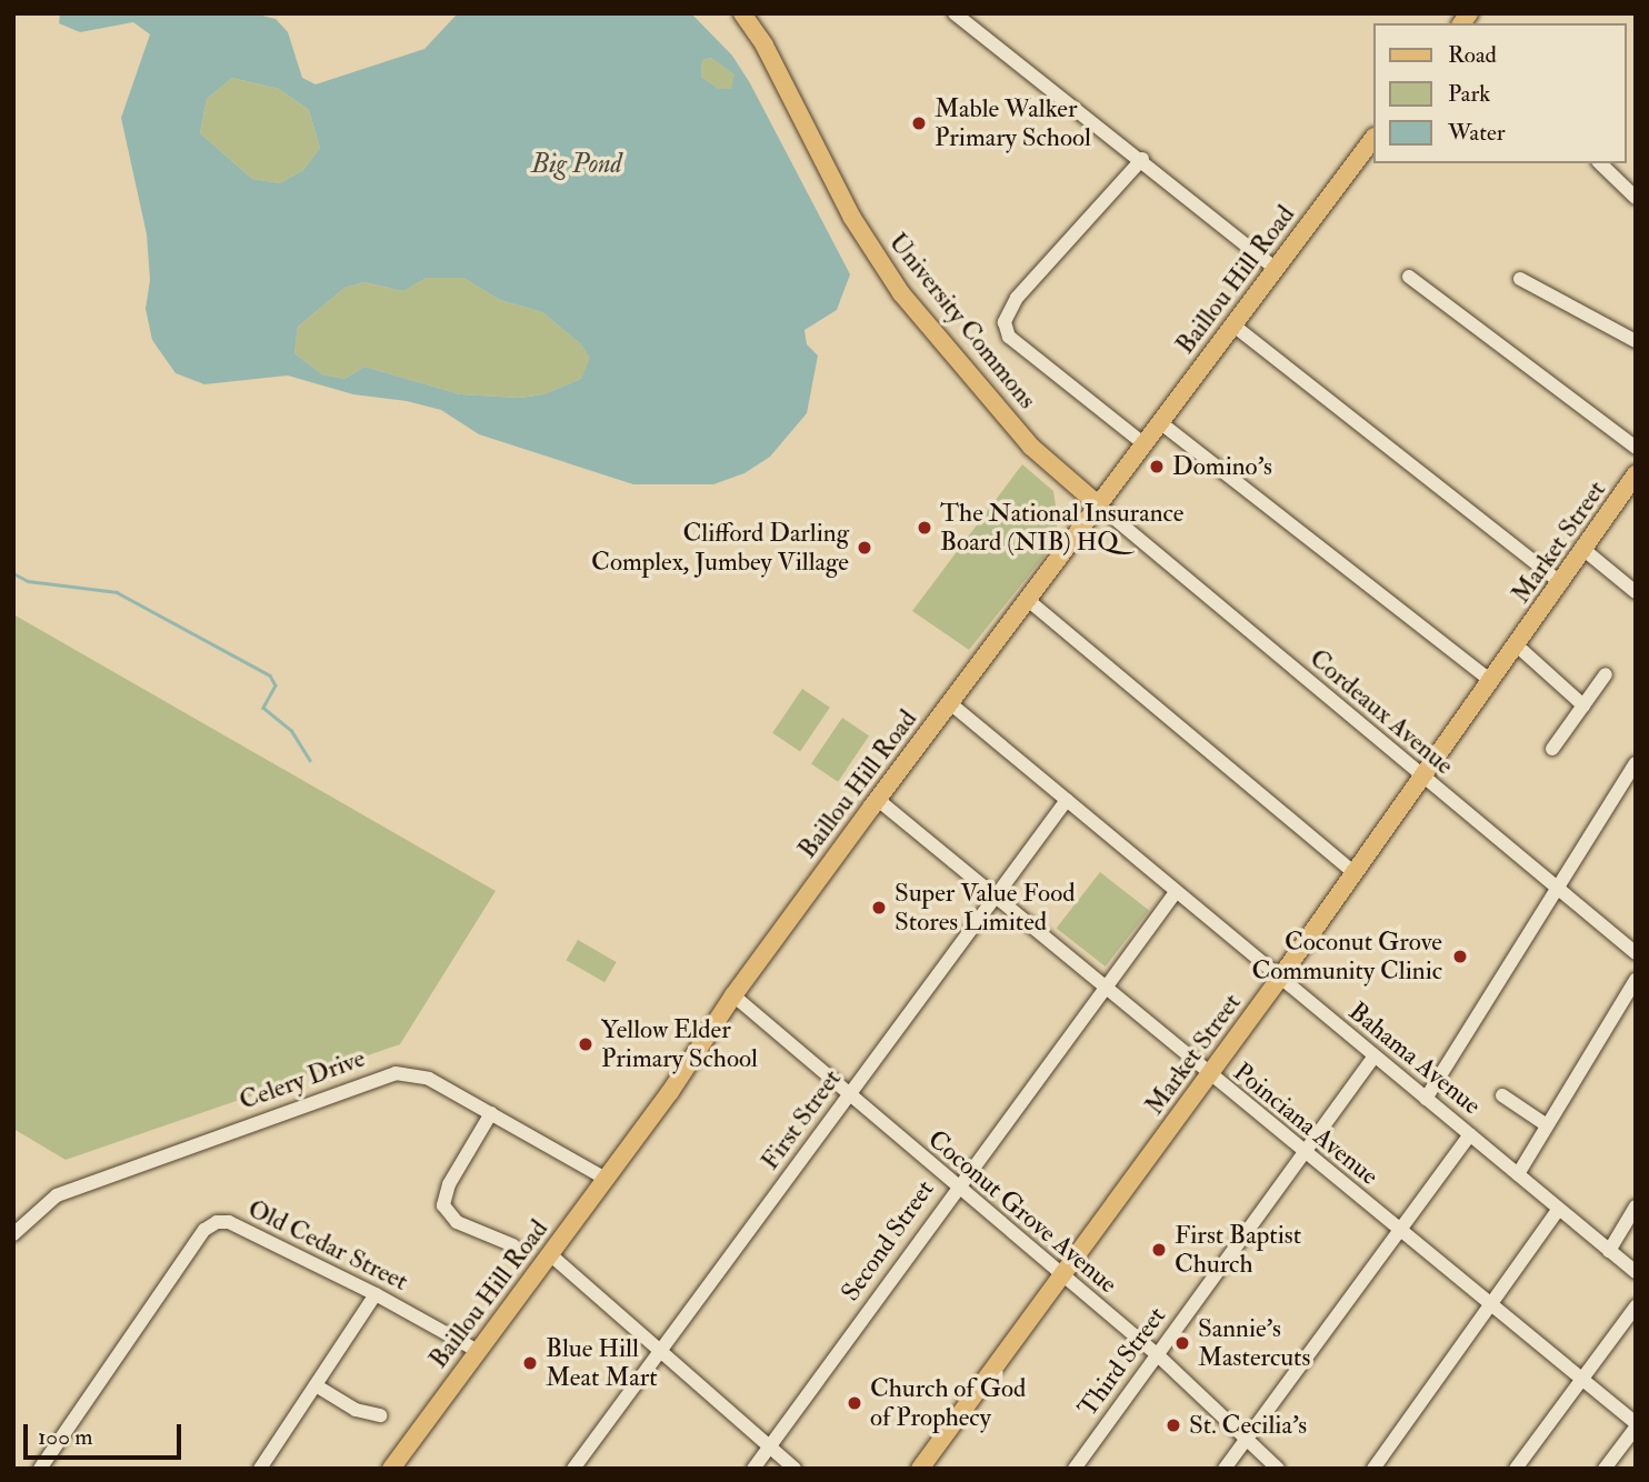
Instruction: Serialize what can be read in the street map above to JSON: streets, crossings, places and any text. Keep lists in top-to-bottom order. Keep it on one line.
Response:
{"streets":{"main road":["Baillou Hill Road","University Commons","Market Street"],"street":["Cordeaux Avenue","Bahama Avenue","Celery Drive","First Street","Poinciana Avenue","Coconut Grove Avenue","Second Street","Old Cedar Street","Third Street"]},"crossings":[["Baillou Hill Road","University Commons"],["Baillou Hill Road","Cordeaux Avenue"],["Baillou Hill Road","Bahama Avenue"],["Baillou Hill Road","Celery Drive"],["Baillou Hill Road","Poinciana Avenue"],["Baillou Hill Road","Coconut Grove Avenue"],["Baillou Hill Road","Old Cedar Street"],["University Commons","Cordeaux Avenue"],["Market Street","Cordeaux Avenue"],["Market Street","Bahama Avenue"],["Market Street","Poinciana Avenue"],["Market Street","Coconut Grove Avenue"],["Bahama Avenue","First Street"],["Bahama Avenue","Second Street"],["Bahama Avenue","Third Street"],["First Street","Poinciana Avenue"],["First Street","Coconut Grove Avenue"],["Poinciana Avenue","Second Street"],["Poinciana Avenue","Third Street"],["Coconut Grove Avenue","Second Street"],["Coconut Grove Avenue","Third Street"]],"water":["Big Pond"],"places":["Mable Walker Primary School","Domino's","The National Insurance Board (NIB) HQ","Clifford Darling Complex, Jumbey Village","Super Value Food Stores Limited","Coconut Grove Community Clinic","Yellow Elder Primary School","First Baptist Church","Sannie's Mastercuts","Blue Hill Meat Mart","Church of God of Prophecy","St. Cecilia's"],"legend":["Road","Park","Water"],"scale_bar":"100 m"}
